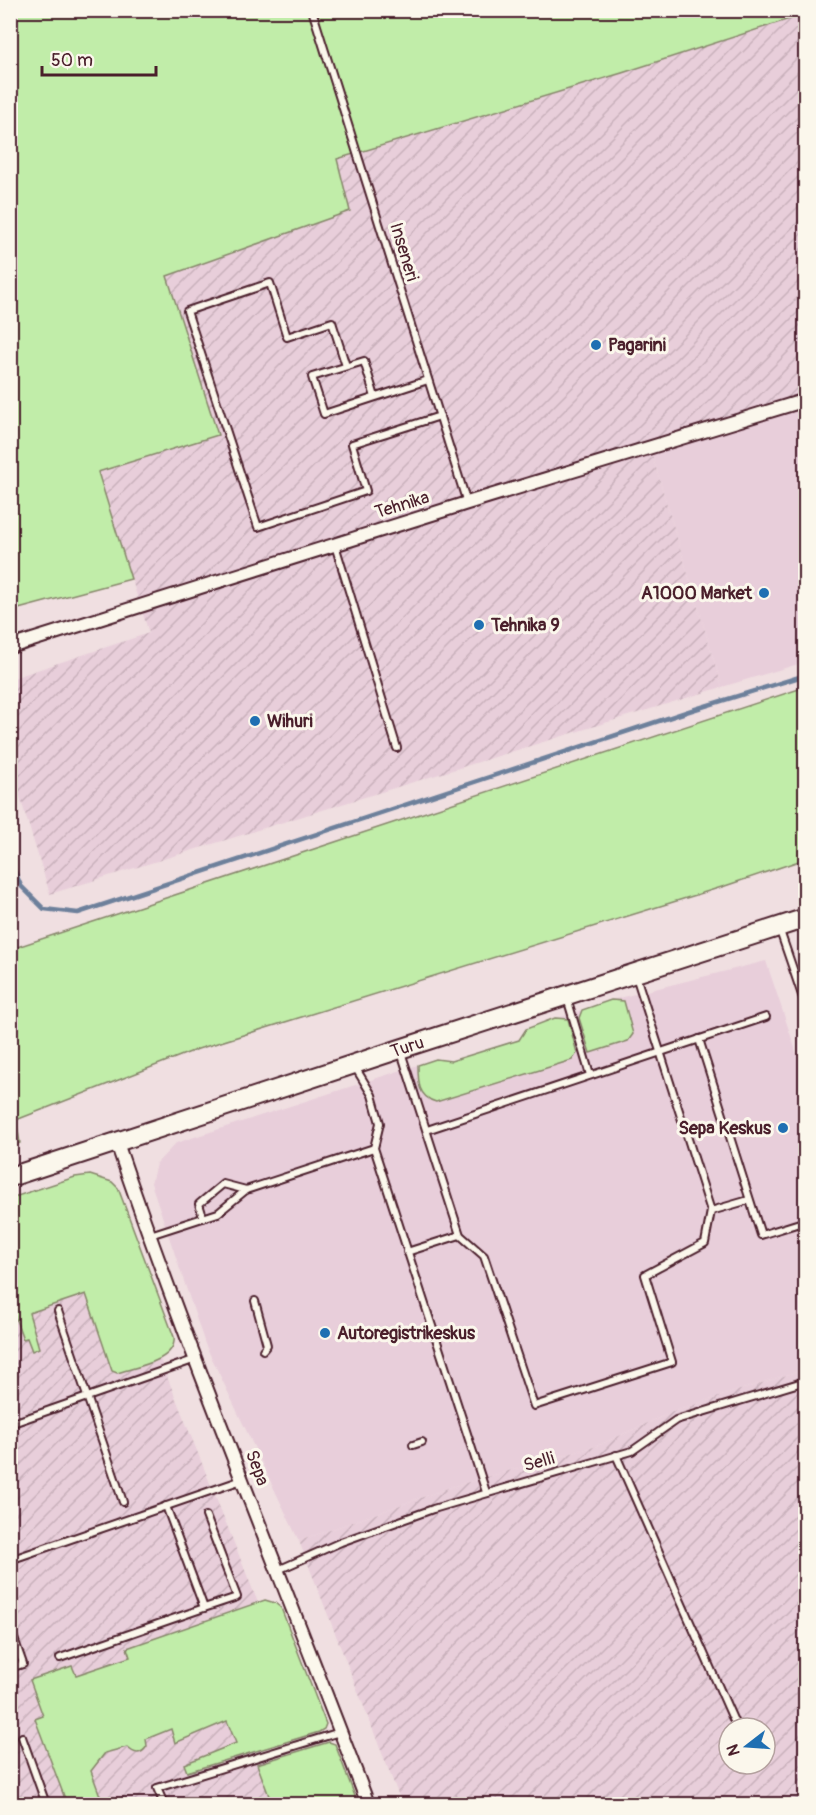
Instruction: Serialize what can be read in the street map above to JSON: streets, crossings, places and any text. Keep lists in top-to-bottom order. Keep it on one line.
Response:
{"streets":{"main road":["Turu"],"street":["Tehnika","Sepa"],"lane":["Inseneri","Selli"]},"crossings":[["Inseneri","Tehnika"],["Turu","Sepa"],["Selli","Sepa"]],"places":["Pagarini","A1000 Market","Tehnika 9","Wihuri","Sepa Keskus","Autoregistrikeskus"],"scale_bar":"50 m","north":"left"}
